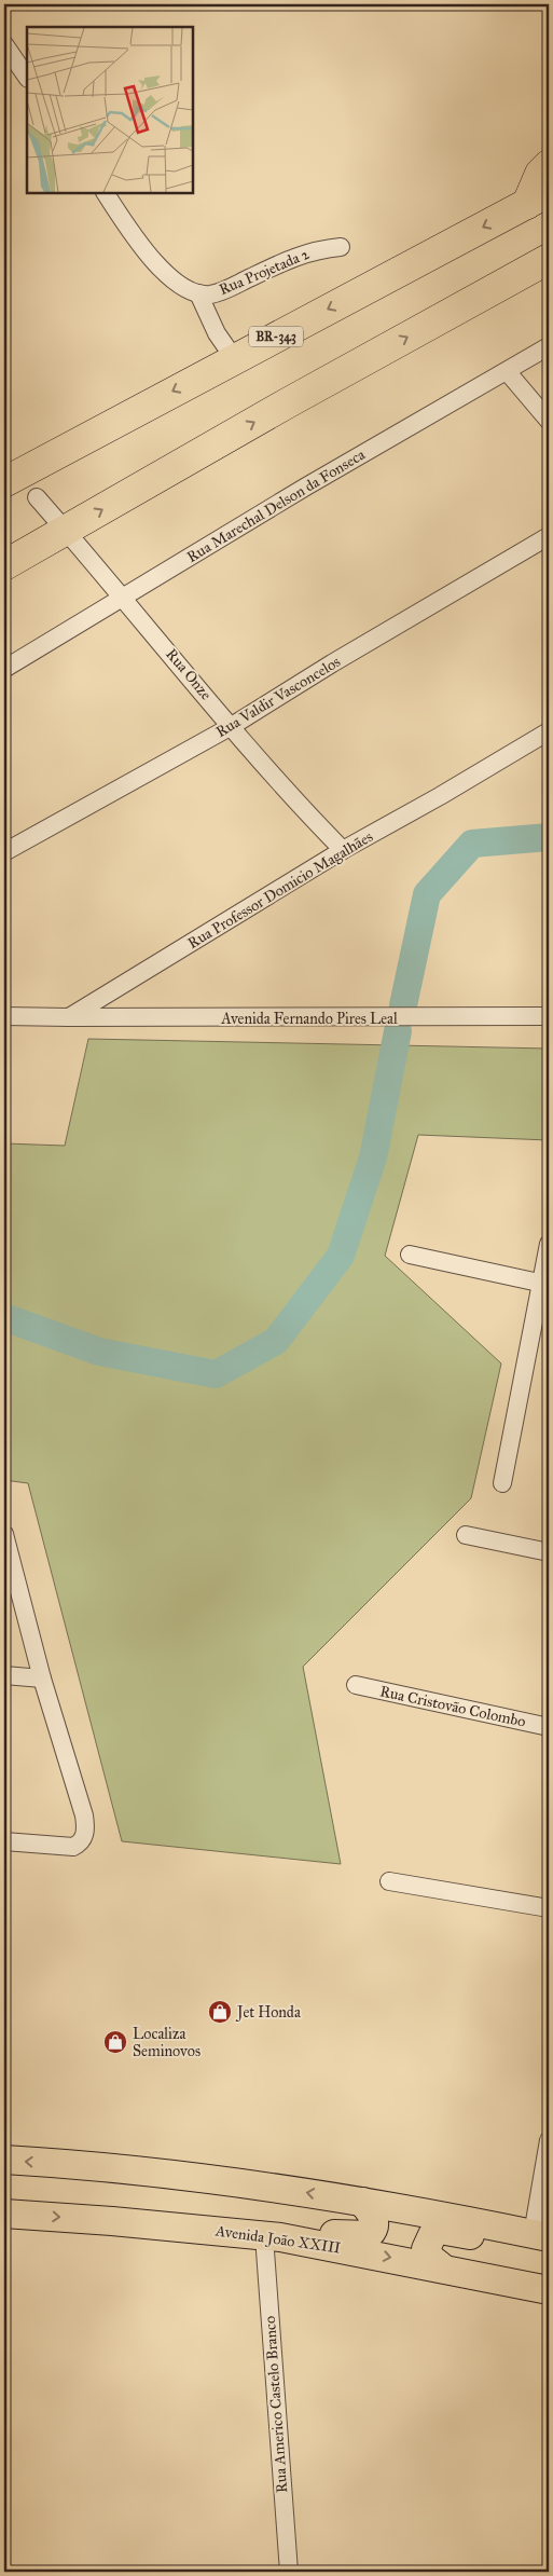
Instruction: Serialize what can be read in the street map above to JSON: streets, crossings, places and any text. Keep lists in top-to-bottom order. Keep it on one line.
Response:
{"streets":{"highway":["BR-343"],"main road":["Avenida João XXIII"],"street":["Rua Projetada 2","Rua Marechal Delson da Fonseca","Rua Onze","Rua Valdir Vasconcelos","Rua Professor Domicio Magalhães","Avenida Fernando Pires Leal","Rua Cristovão Colombo","Rua Americo Castelo Branco"]},"crossings":[["Rua Marechal Delson da Fonseca","Rua Onze"],["Rua Onze","Rua Valdir Vasconcelos"],["Rua Onze","Rua Professor Domicio Magalhães"],["Rua Professor Domicio Magalhães","Avenida Fernando Pires Leal"],["Avenida João XXIII","Rua Americo Castelo Branco"]],"places":{"shop":["Jet Honda","Localiza Seminovos"]}}
